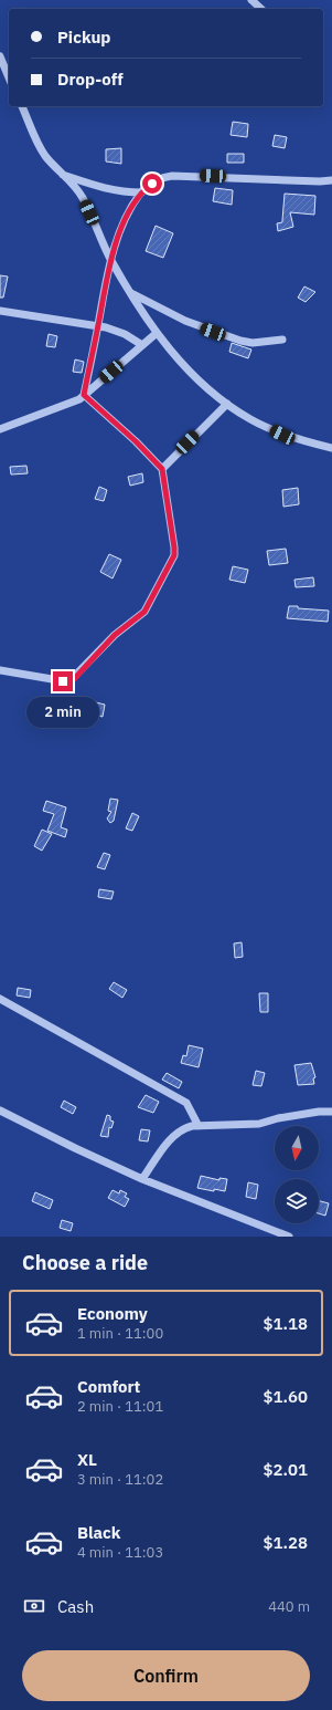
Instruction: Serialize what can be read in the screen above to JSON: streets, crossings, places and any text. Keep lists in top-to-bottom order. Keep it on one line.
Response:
{"north":"bottom","page":{"banner":["Pickup","Drop-off"],"bubble":"2 min","heading":"Choose a ride","list":[{"name":"Economy","note":"1 min · 11:00","value":"$1.18"},{"name":"Comfort","note":"2 min · 11:01","value":"$1.60"},{"name":"XL","note":"3 min · 11:02","value":"$2.01"},{"name":"Black","note":"4 min · 11:03","value":"$1.28"}],"pay":["Cash","440 m"],"buttons":"Confirm"}}
